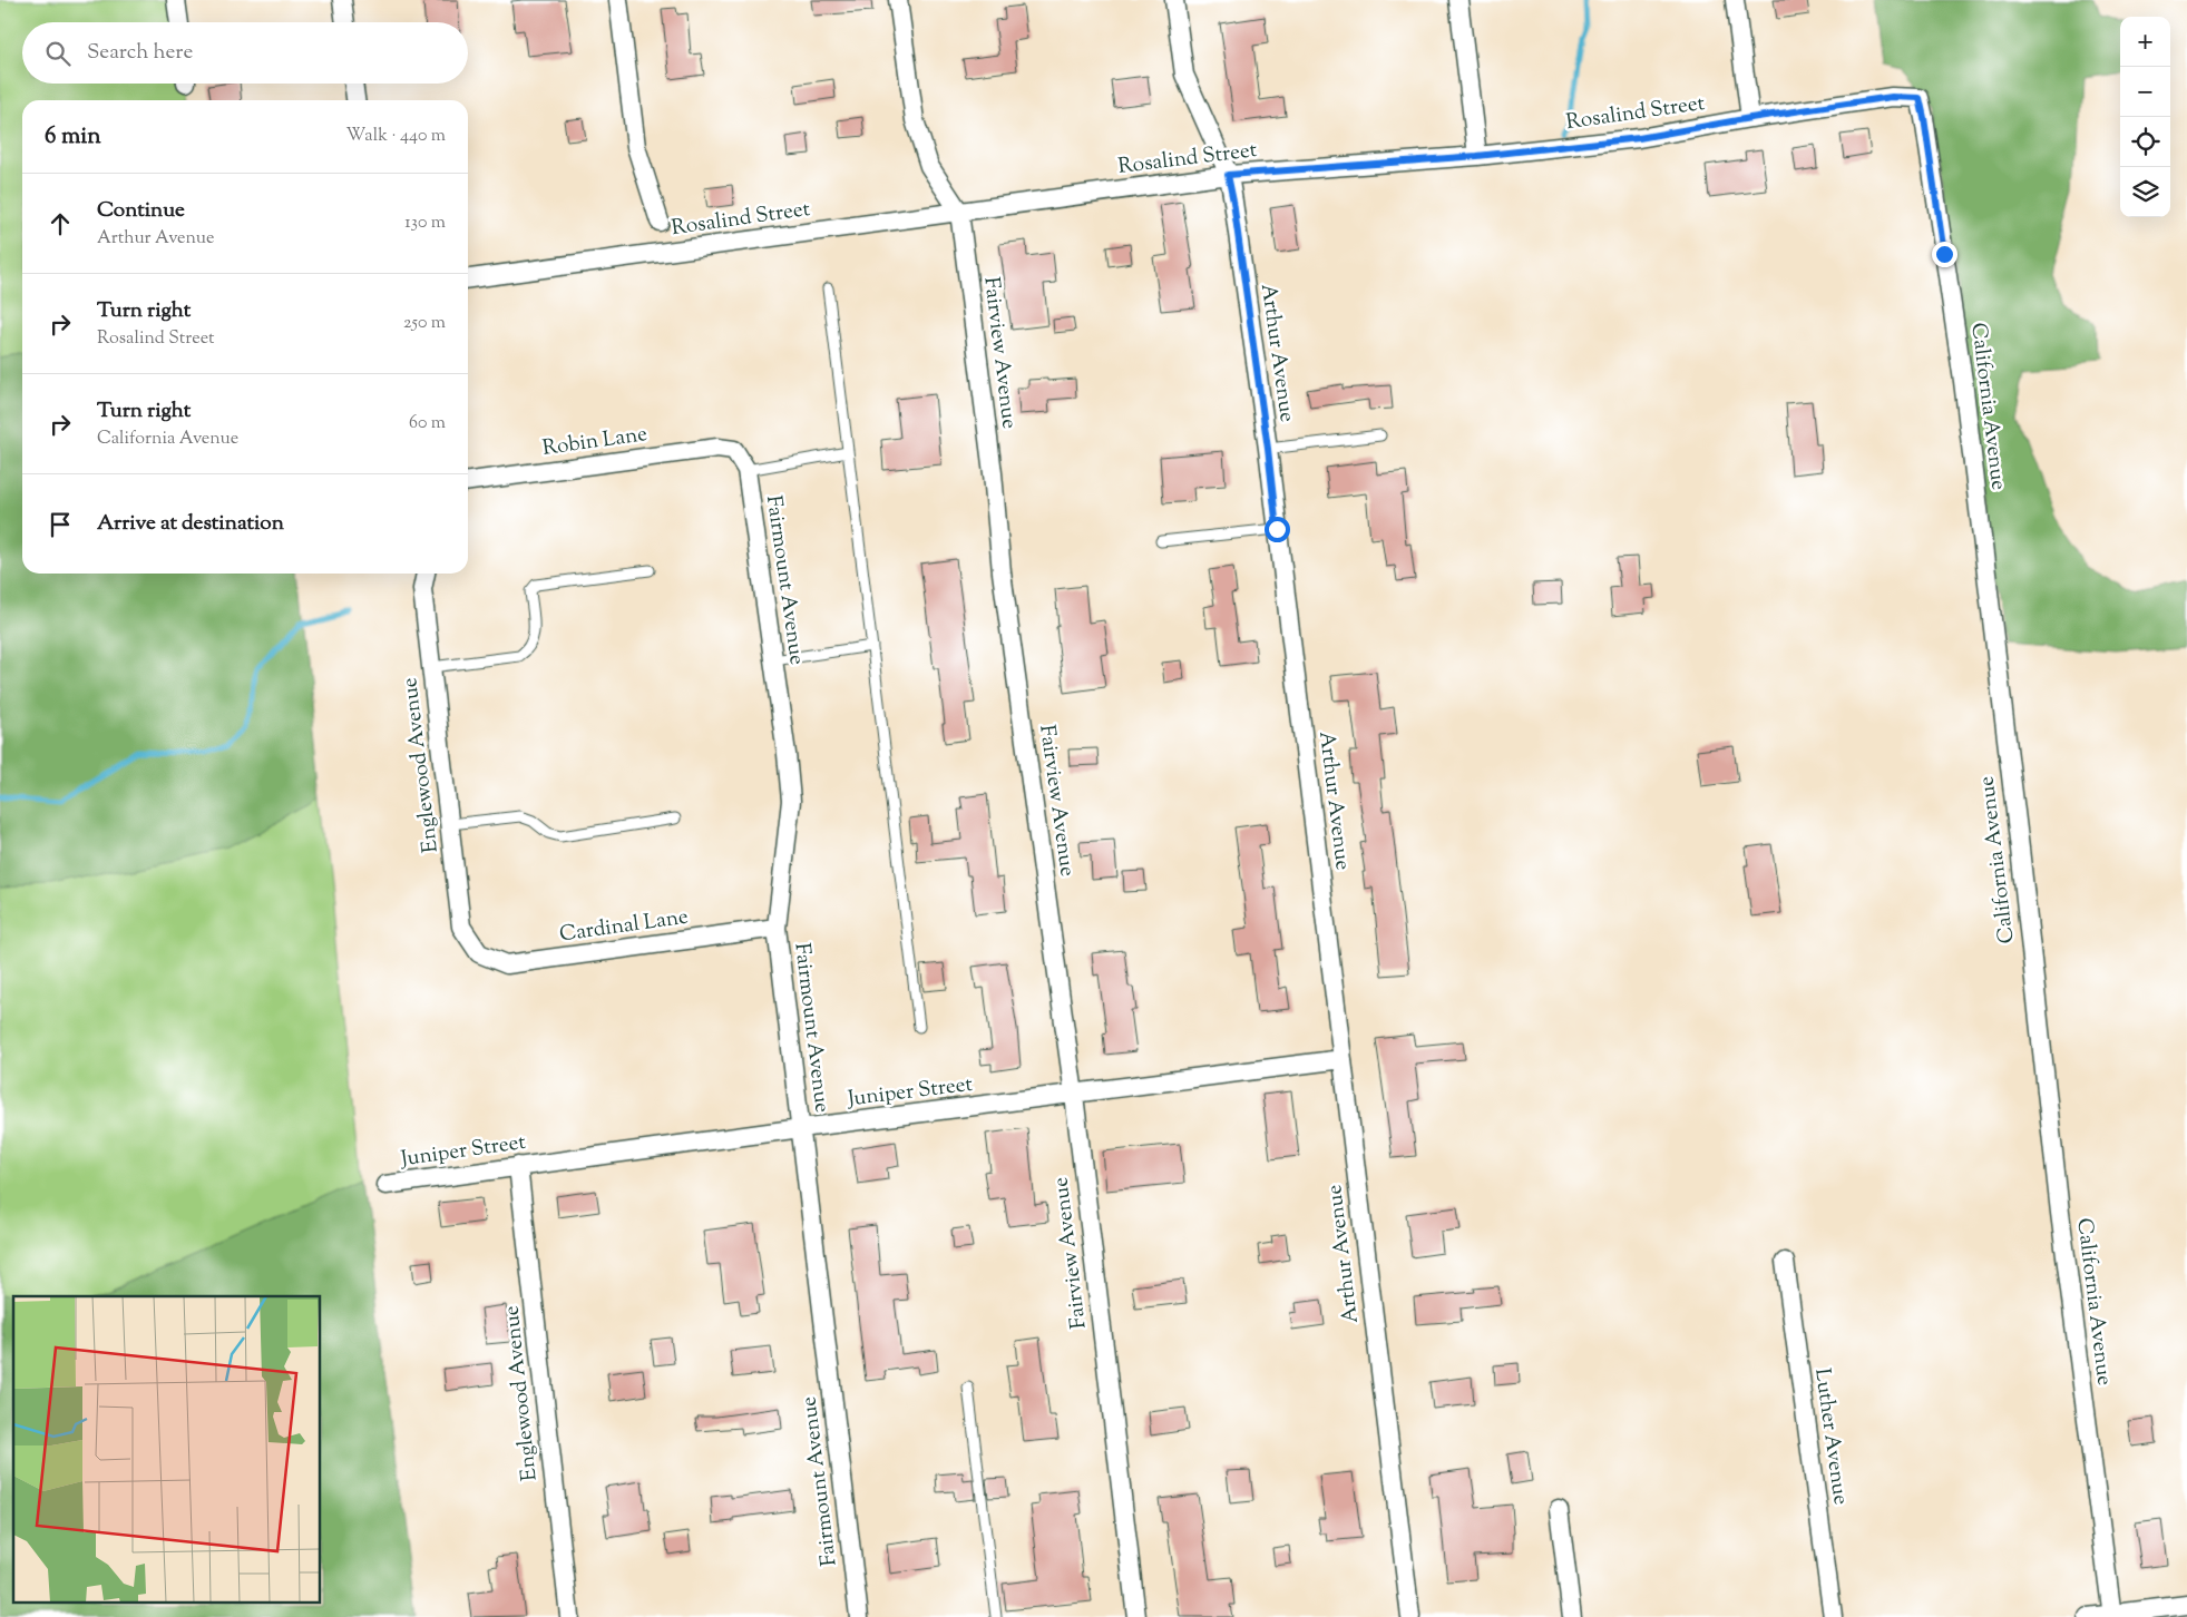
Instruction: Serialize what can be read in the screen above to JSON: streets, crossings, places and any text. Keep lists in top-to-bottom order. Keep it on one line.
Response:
{"streets":{"street":["Rosalind Street","Fairview Avenue","Arthur Avenue","California Avenue","Robin Lane","Fairmount Avenue","Englewood Avenue","Cardinal Lane","Juniper Street","Luther Avenue"]},"crossings":[["Rosalind Street","Fairview Avenue"],["Rosalind Street","Arthur Avenue"],["Rosalind Street","California Avenue"],["Fairview Avenue","Juniper Street"],["Arthur Avenue","Juniper Street"],["Robin Lane","Fairmount Avenue"],["Fairmount Avenue","Cardinal Lane"],["Fairmount Avenue","Juniper Street"],["Englewood Avenue","Cardinal Lane"],["Englewood Avenue","Juniper Street"]],"page":{"map_buttons":["+","−"],"search":"Search here","heading":["6 min","Walk · 440 m"],"list":[["Continue","Arthur Avenue","130 m"],["Turn right","Rosalind Street","250 m"],["Turn right","California Avenue","60 m"],"Arrive at destination"]}}
